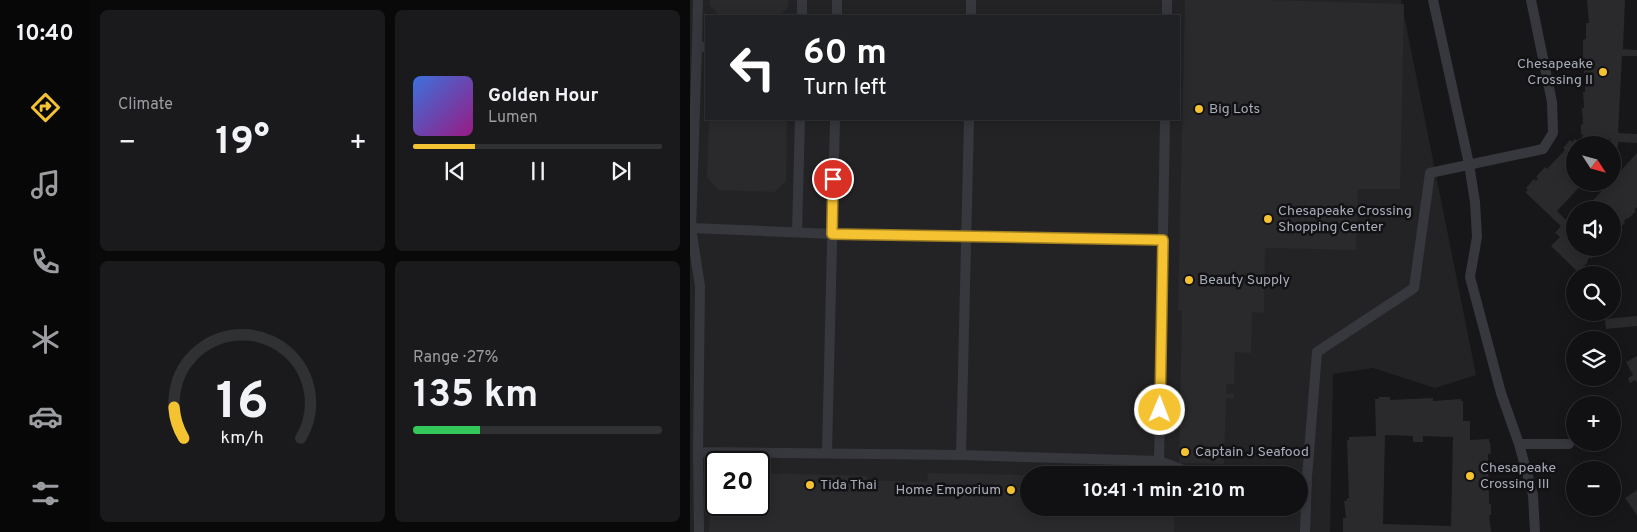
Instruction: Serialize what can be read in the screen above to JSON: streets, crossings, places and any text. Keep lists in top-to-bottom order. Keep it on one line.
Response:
{"places":["Chesapeake Crossing II","Big Lots","Chesapeake Crossing Shopping Center","Beauty Supply","Captain J Seafood","Chesapeake Crossing III","Tida Thai","Home Emporium"],"north":"bottom right","page":{"tabs":"10:40","tile":["Climate",["Range · 27%","135 km"]],"turn":["60 m","Turn left"],"song":["Golden Hour","Lumen"],"heat":["−","19°","+"],"map_buttons":["+","−"],"limit":"20","trip":"10:41 · 1 min · 210 m","gauge":["16","km/h"]}}
